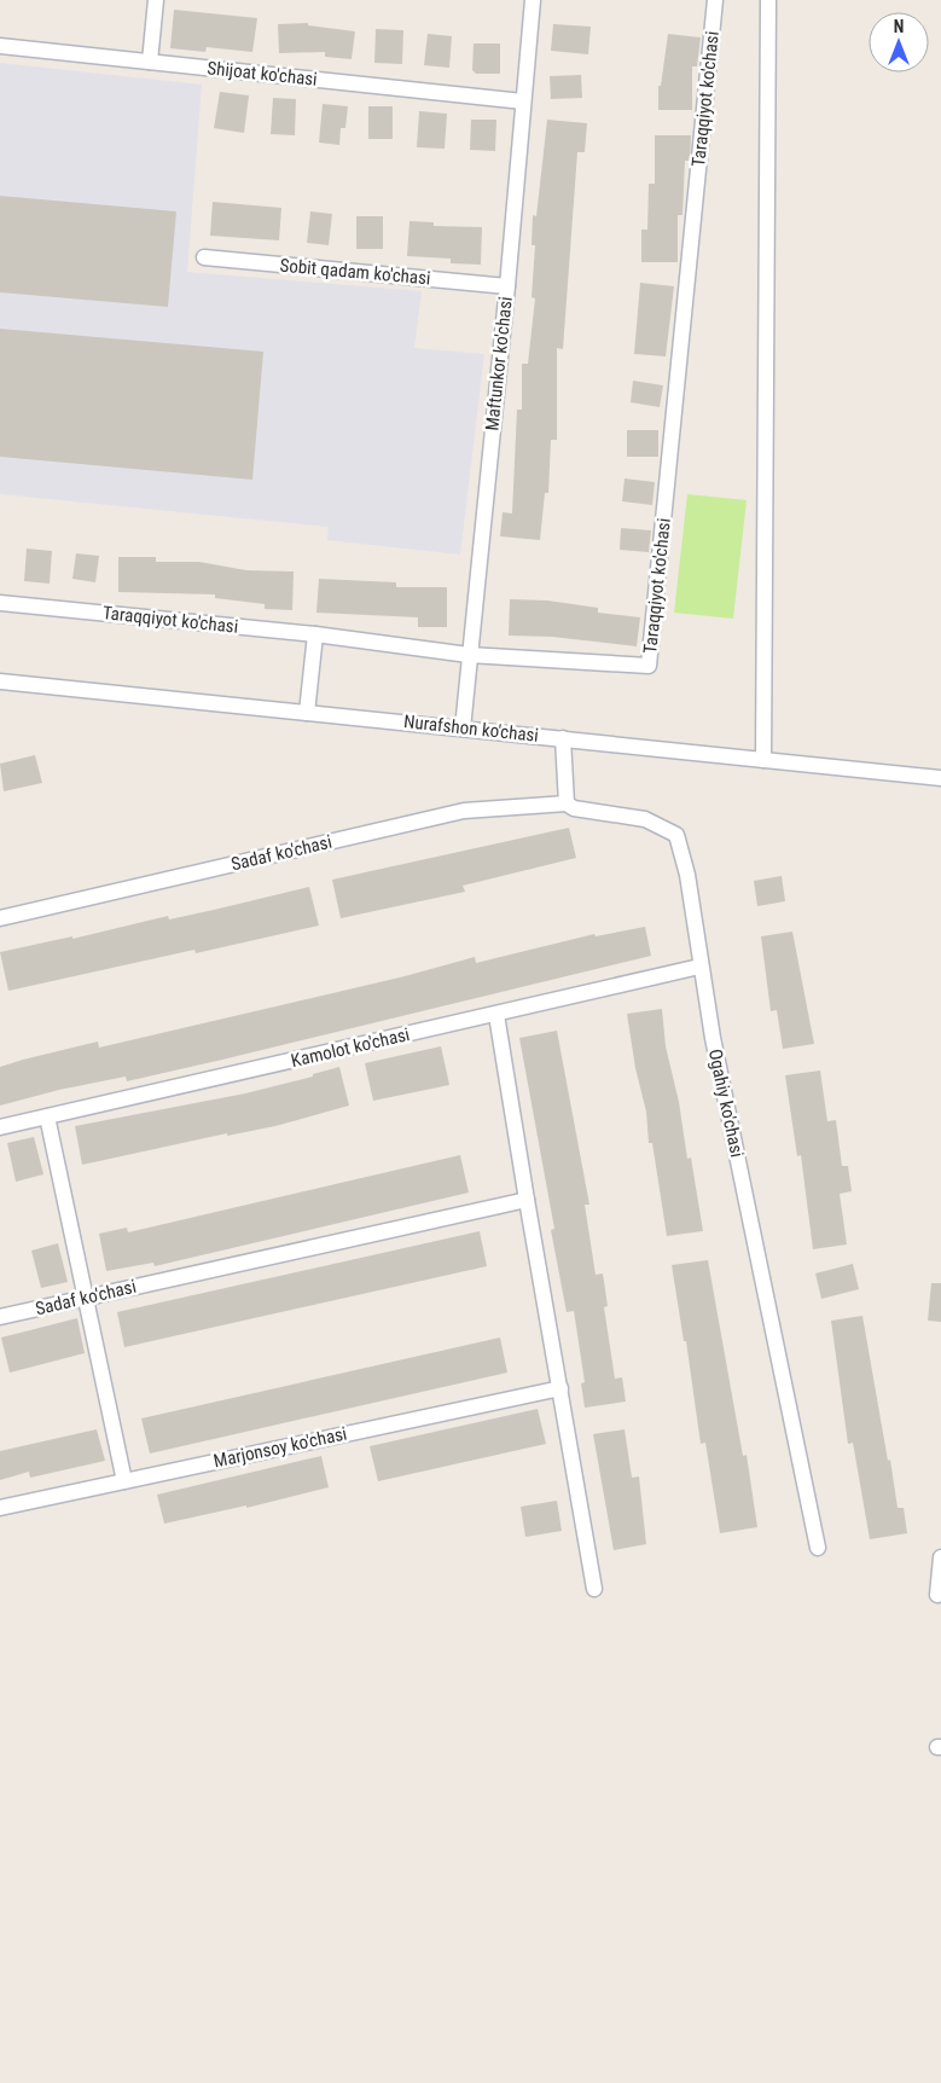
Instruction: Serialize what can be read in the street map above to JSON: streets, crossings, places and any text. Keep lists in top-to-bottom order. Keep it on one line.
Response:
{"streets":{"street":["Shijoat ko'chasi","Taraqqiyot ko'chasi","Sobit qadam ko'chasi","Maftunkor ko'chasi","Nurafshon ko'chasi","Sadaf ko'chasi","Kamolot ko'chasi","Ogahiy ko'chasi","Marjonsoy ko'chasi"]},"crossings":[["Shijoat ko'chasi","Maftunkor ko'chasi"],["Taraqqiyot ko'chasi","Maftunkor ko'chasi"],["Sobit qadam ko'chasi","Maftunkor ko'chasi"],["Maftunkor ko'chasi","Nurafshon ko'chasi"],["Sadaf ko'chasi","Ogahiy ko'chasi"],["Kamolot ko'chasi","Ogahiy ko'chasi"]],"north":"top"}
